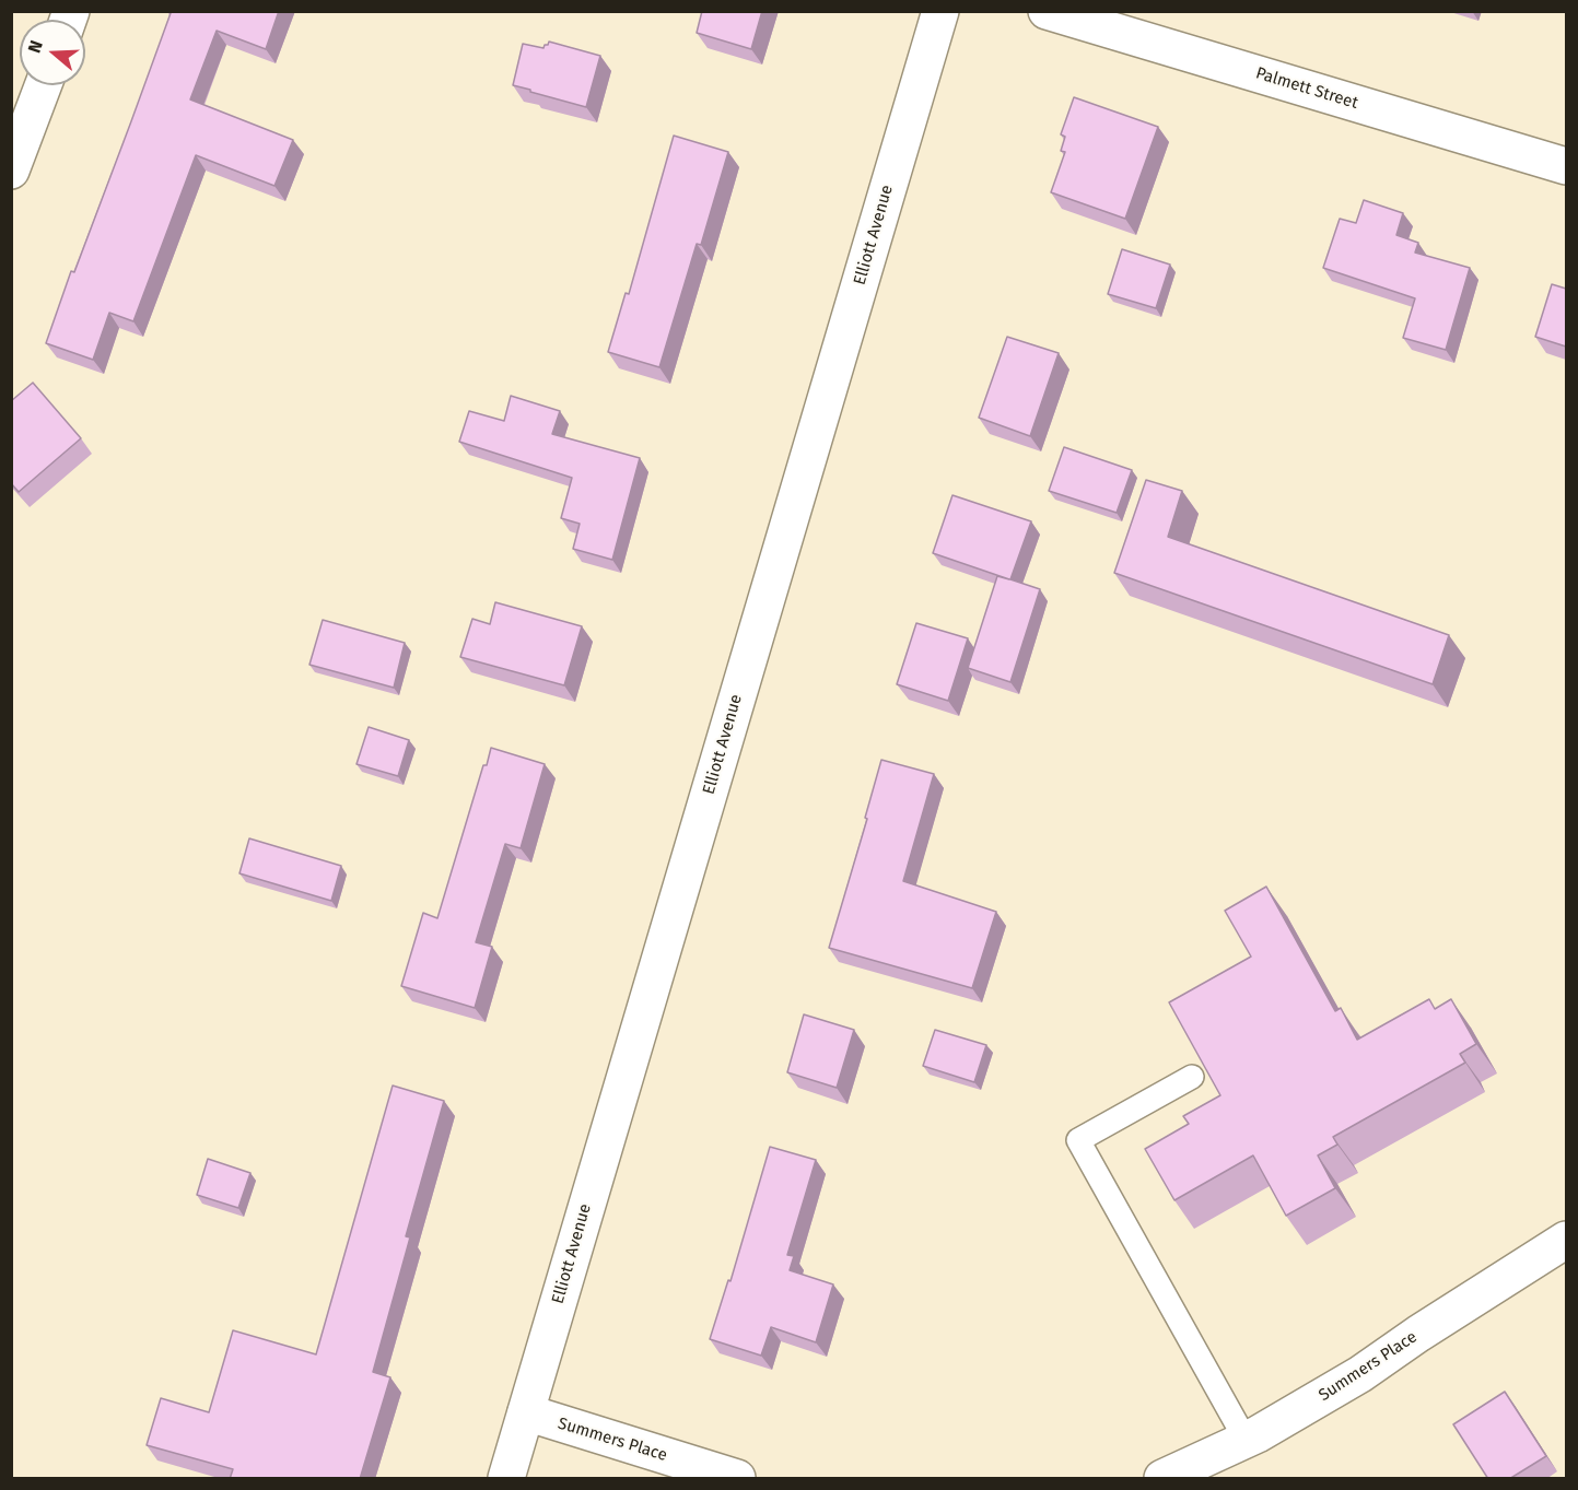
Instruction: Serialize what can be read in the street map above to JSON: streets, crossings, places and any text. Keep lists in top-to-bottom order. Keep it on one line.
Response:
{"streets":{"street":["Palmett Street","Elliott Avenue","Summers Place"]},"crossings":[["Elliott Avenue","Summers Place"]],"north":"left"}
